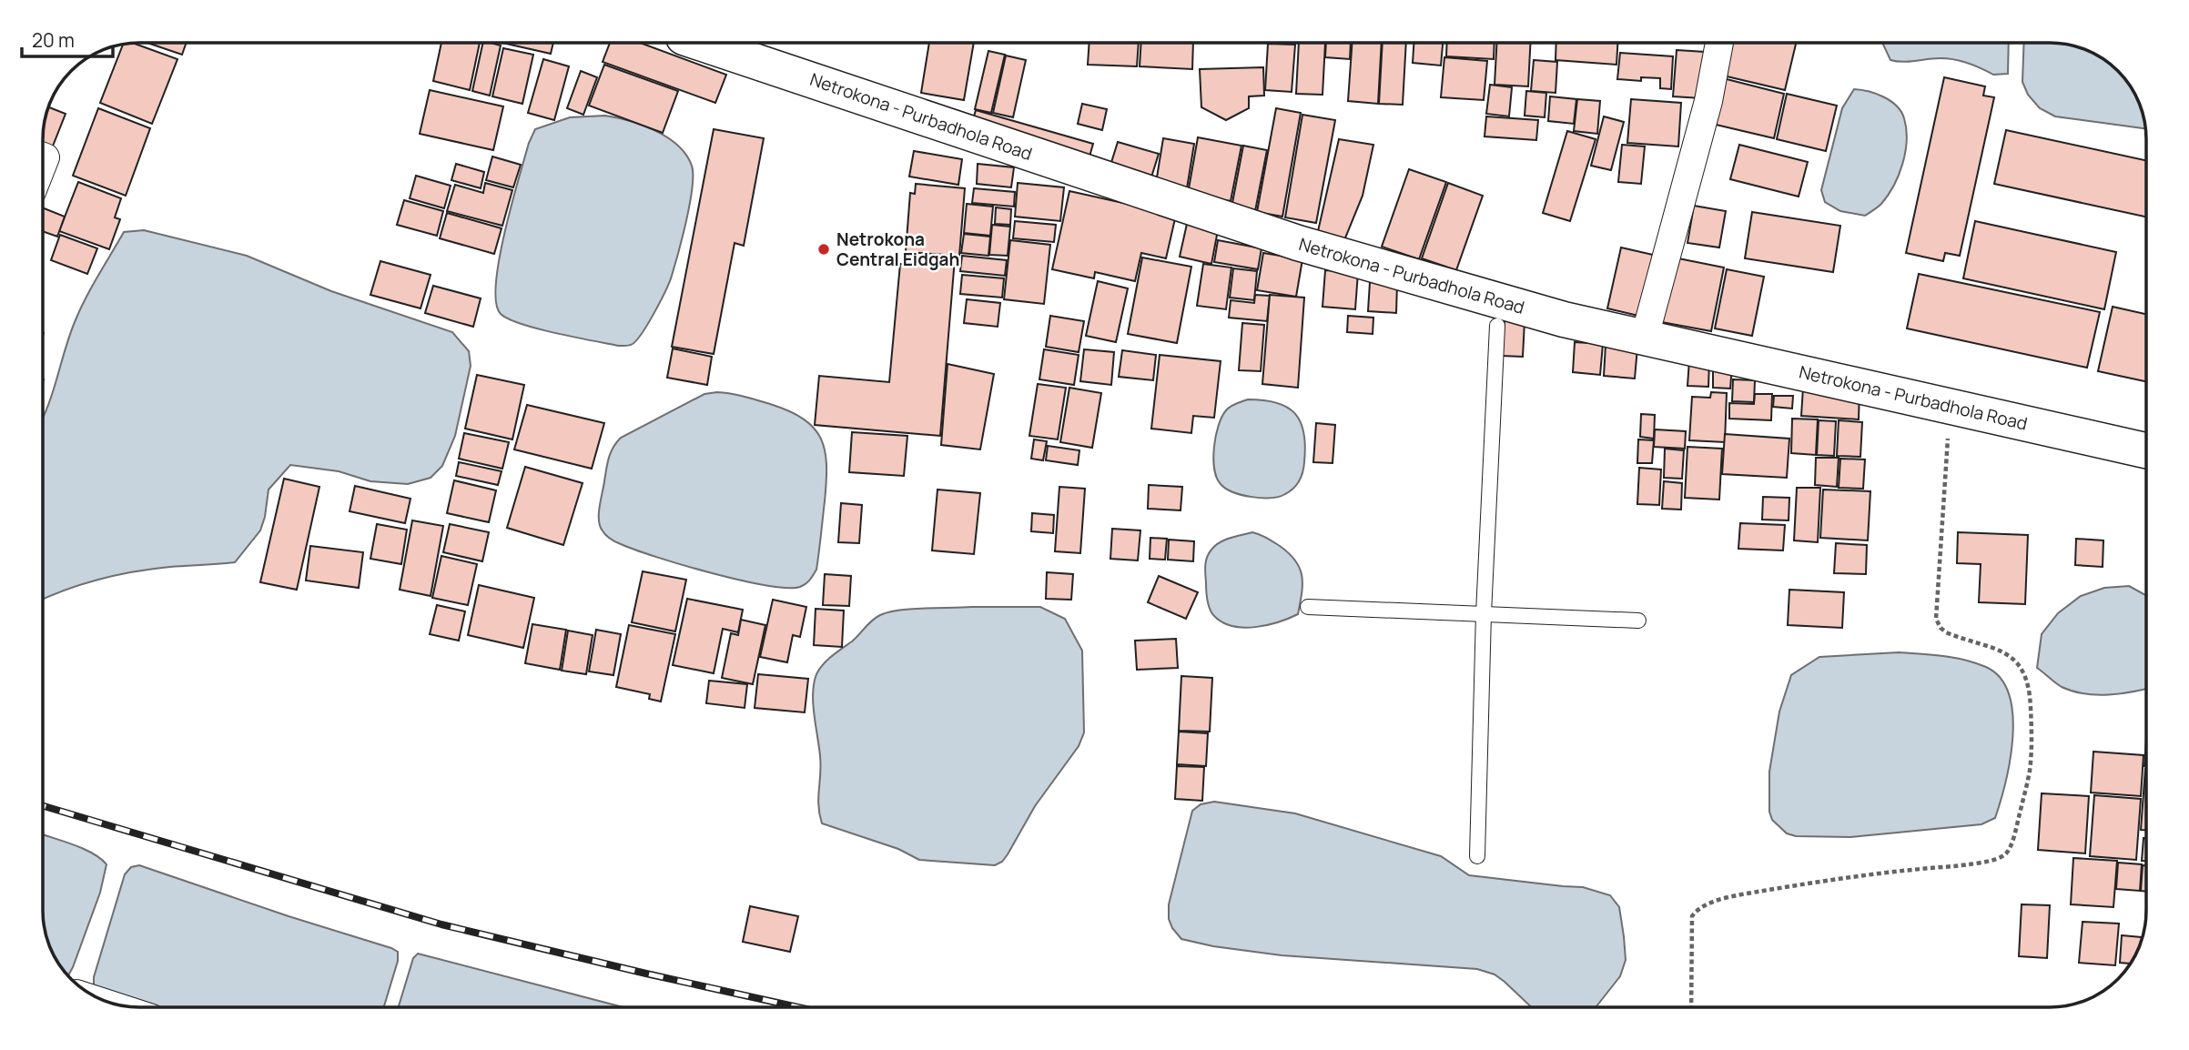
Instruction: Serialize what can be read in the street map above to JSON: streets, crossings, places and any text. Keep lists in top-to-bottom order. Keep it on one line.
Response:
{"streets":{"main road":["Netrokona - Purbadhola Road"]},"places":["Netrokona Central Eidgah"],"scale_bar":"20 m"}
